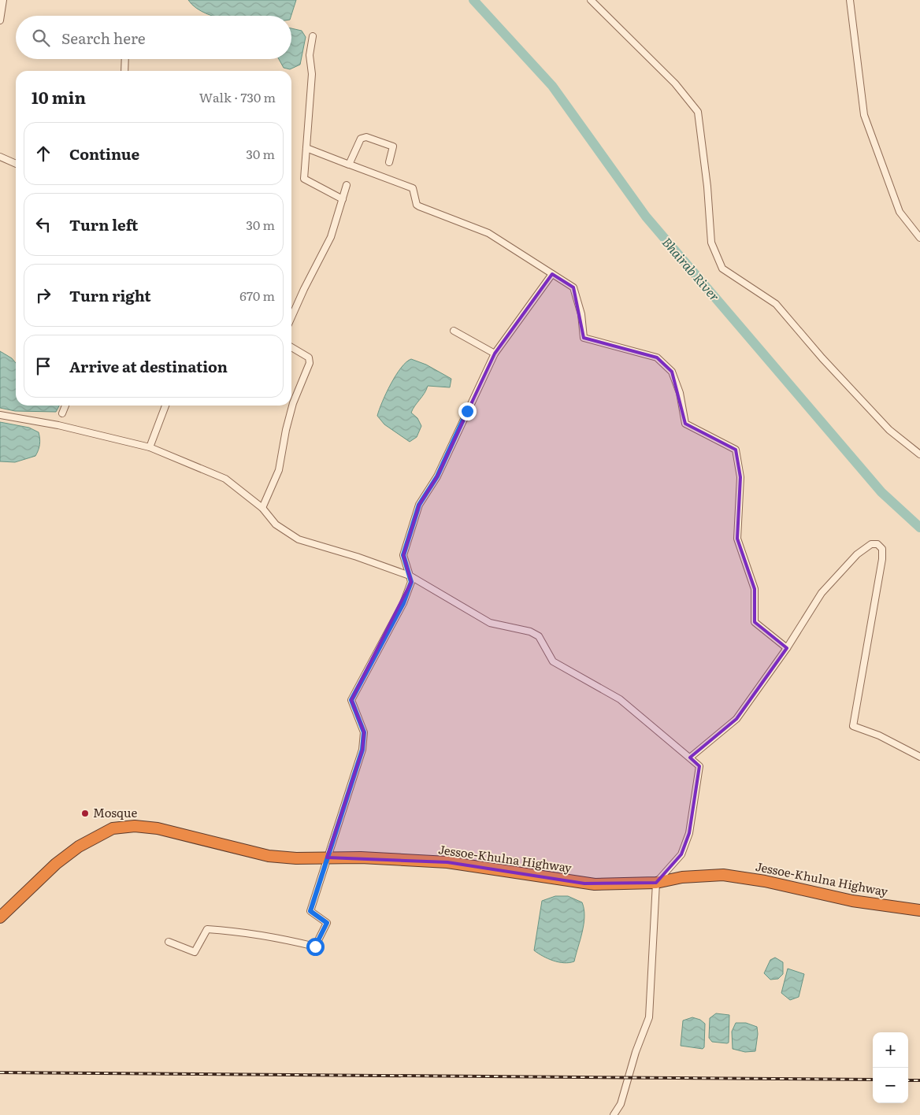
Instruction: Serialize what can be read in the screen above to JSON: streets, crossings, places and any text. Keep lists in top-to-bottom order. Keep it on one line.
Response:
{"streets":{"highway":["Jessoe-Khulna Highway"]},"water":["Bhairab River"],"places":["Mosque"],"page":{"search":"Search here","heading":["10 min","Walk · 730 m"],"list":[["Continue","30 m"],["Turn left","30 m"],["Turn right","670 m"],"Arrive at destination"],"map_buttons":["+","−"]}}
